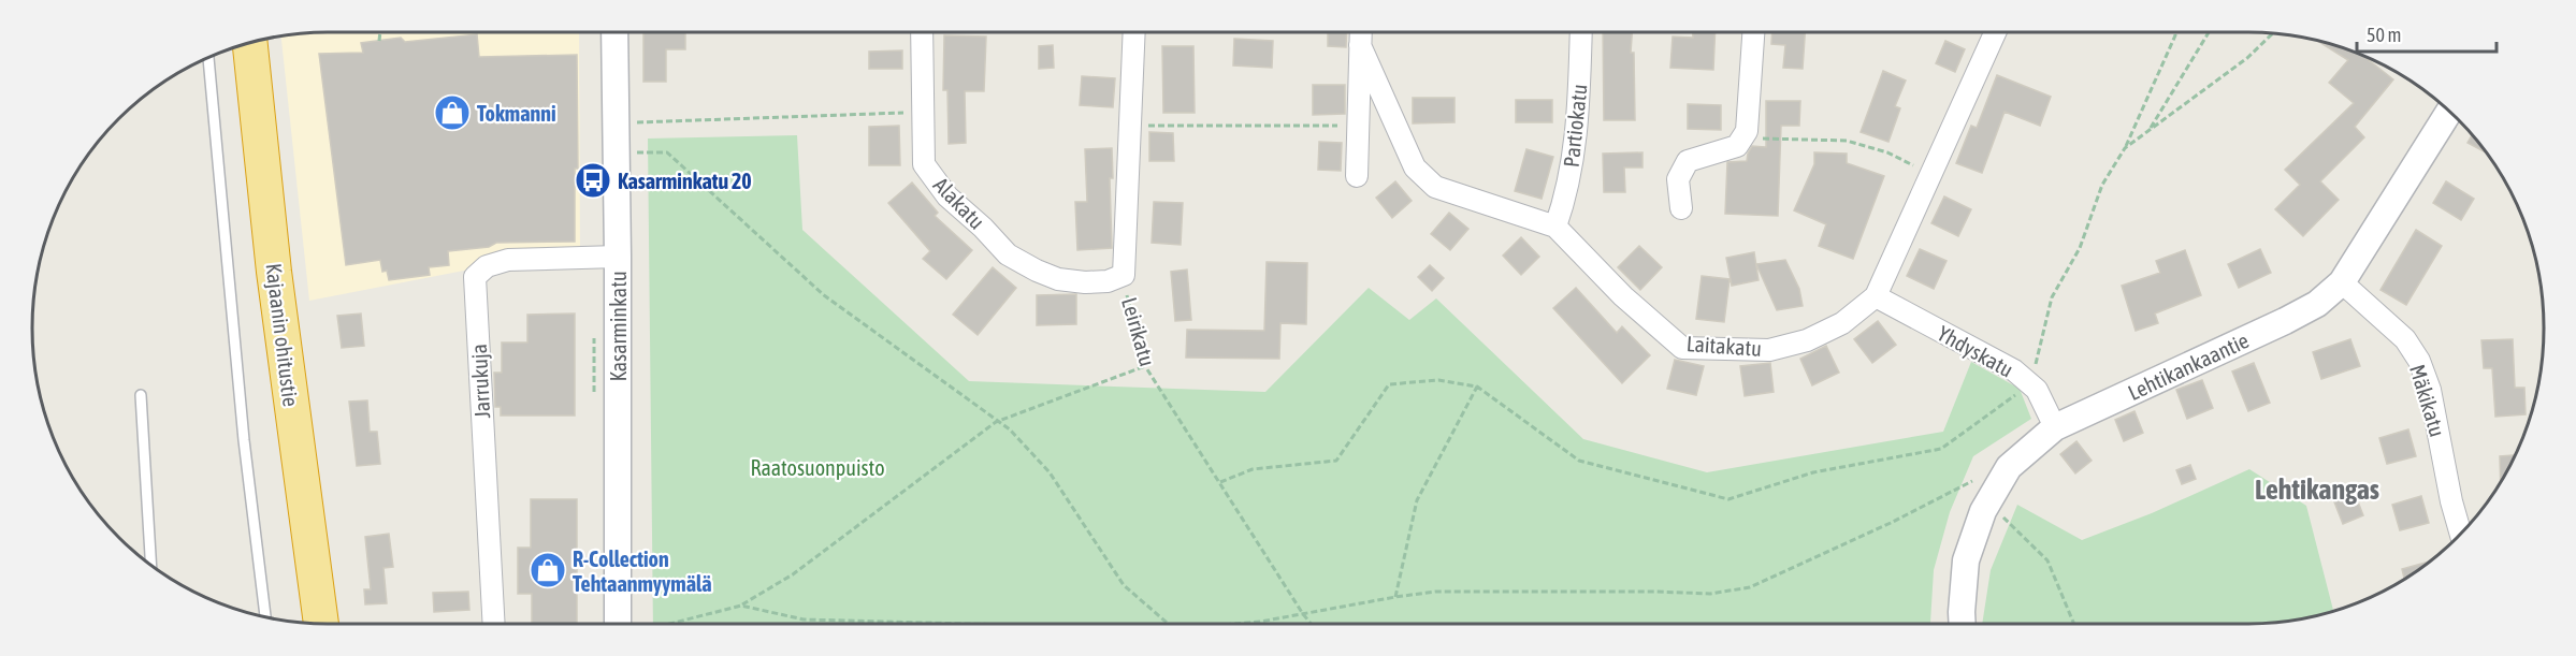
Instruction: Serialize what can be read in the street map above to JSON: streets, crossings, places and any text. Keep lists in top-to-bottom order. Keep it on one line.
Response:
{"streets":{"highway":["Kajaanin ohitustie"],"street":["Partiokatu","Alakatu","Kasarminkatu","Leirikatu","Laitakatu","Yhdyskatu","Lehtikankaantie","Jarrukuja","Mäkikatu"]},"crossings":[["Partiokatu","Laitakatu"],["Alakatu","Leirikatu"],["Kasarminkatu","Jarrukuja"],["Laitakatu","Yhdyskatu"],["Yhdyskatu","Lehtikankaantie"],["Lehtikankaantie","Mäkikatu"]],"districts":["Lehtikangas"],"parks":["Raatosuonpuisto"],"places":{"shop":["Tokmanni","R-Collection Tehtaanmyymälä"],"bus stop":["Kasarminkatu 20"]},"scale_bar":"50 m"}
